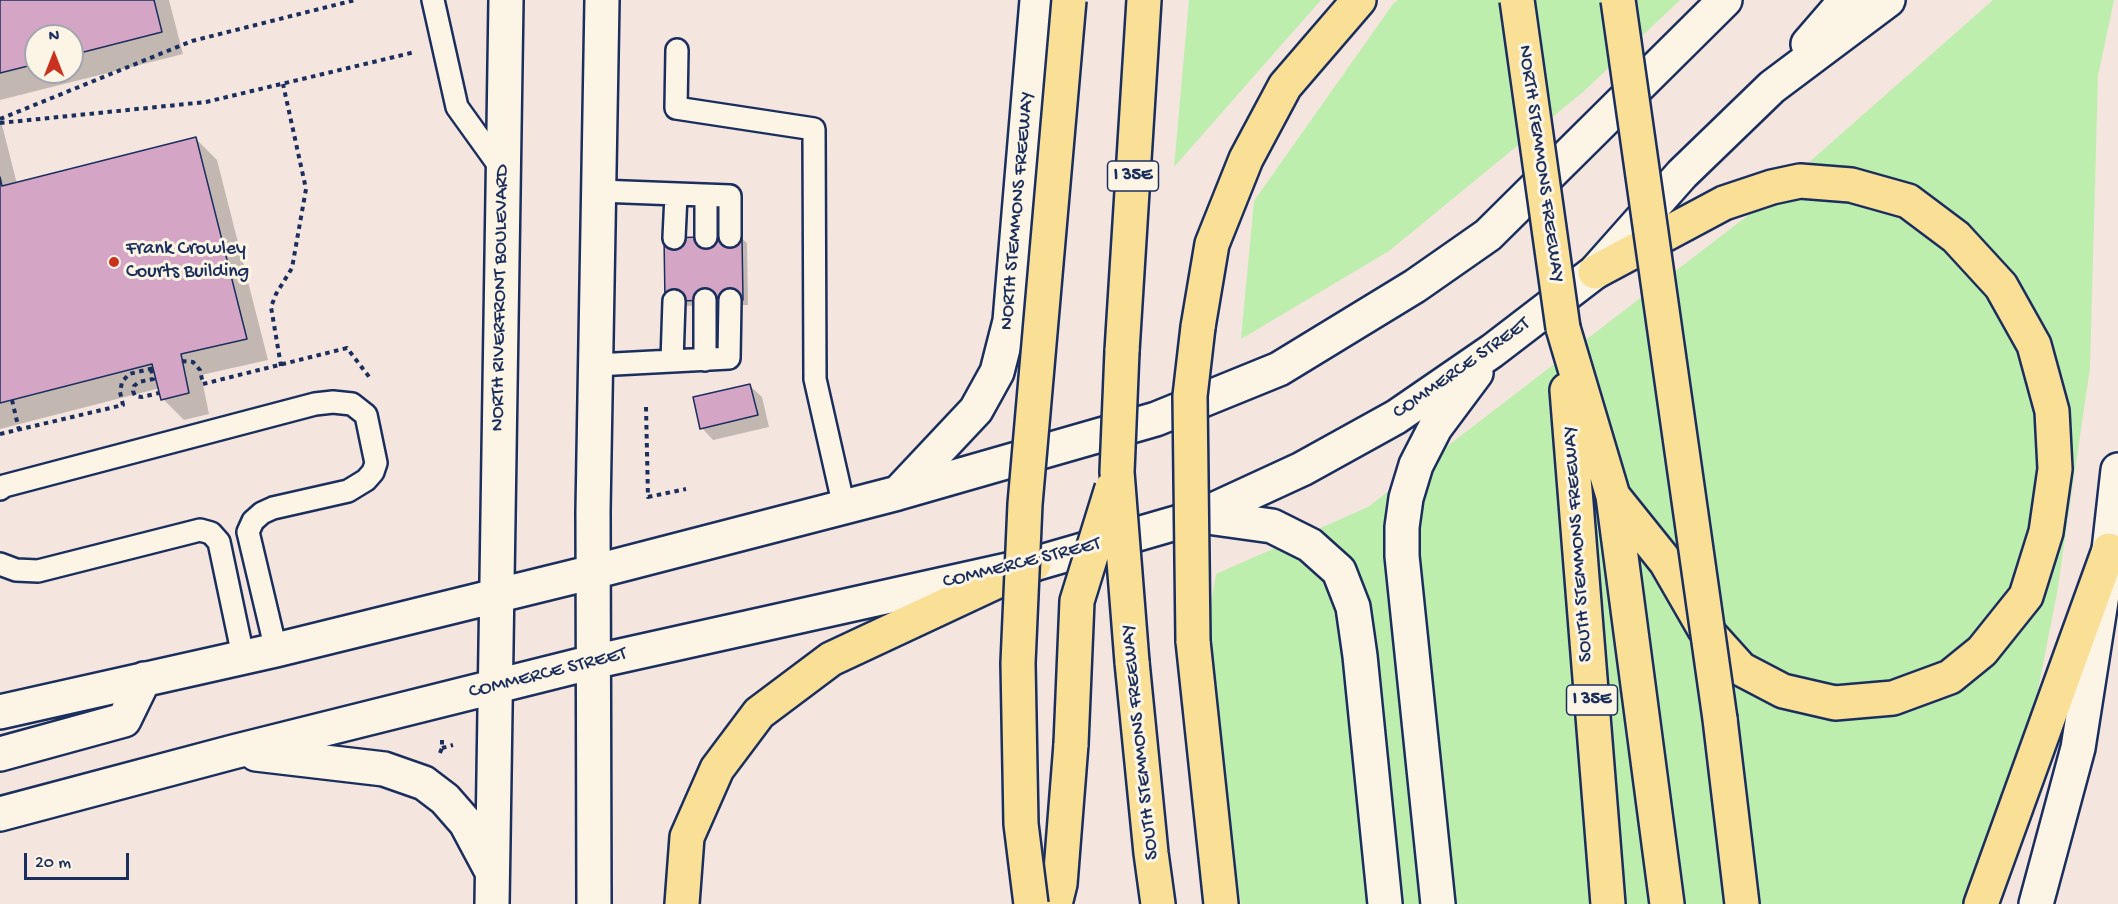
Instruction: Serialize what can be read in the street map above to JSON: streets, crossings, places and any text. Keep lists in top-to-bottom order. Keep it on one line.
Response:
{"streets":{"highway":["NORTH STEMMONS FREEWAY","I 35E","SOUTH STEMMONS FREEWAY"],"main road":["NORTH RIVERFRONT BOULEVARD","COMMERCE STREET"]},"crossings":[["NORTH STEMMONS FREEWAY","SOUTH STEMMONS FREEWAY"],["I 35E","SOUTH STEMMONS FREEWAY"],["NORTH RIVERFRONT BOULEVARD","COMMERCE STREET"]],"places":["Frank Crowley Courts Building"],"scale_bar":"20 m","north":"top"}
